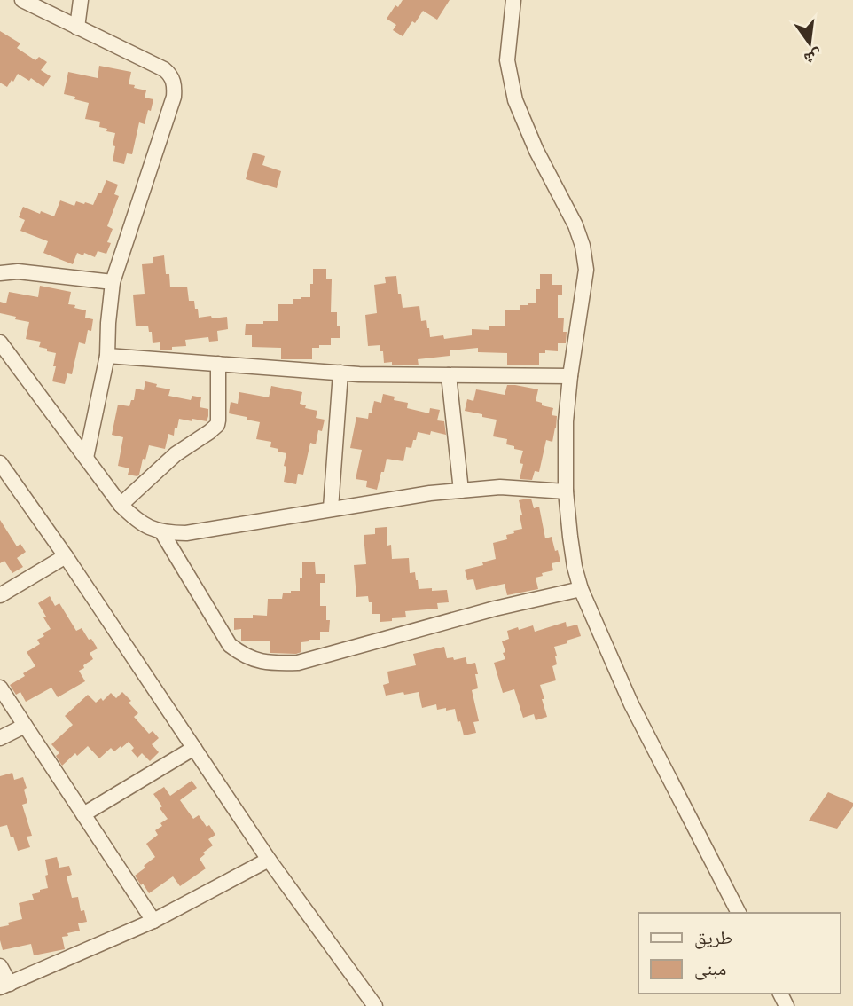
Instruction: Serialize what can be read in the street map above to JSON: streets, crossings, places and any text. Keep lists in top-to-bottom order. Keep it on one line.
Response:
{"legend":["طريق","مبنى"],"north":"bottom"}
